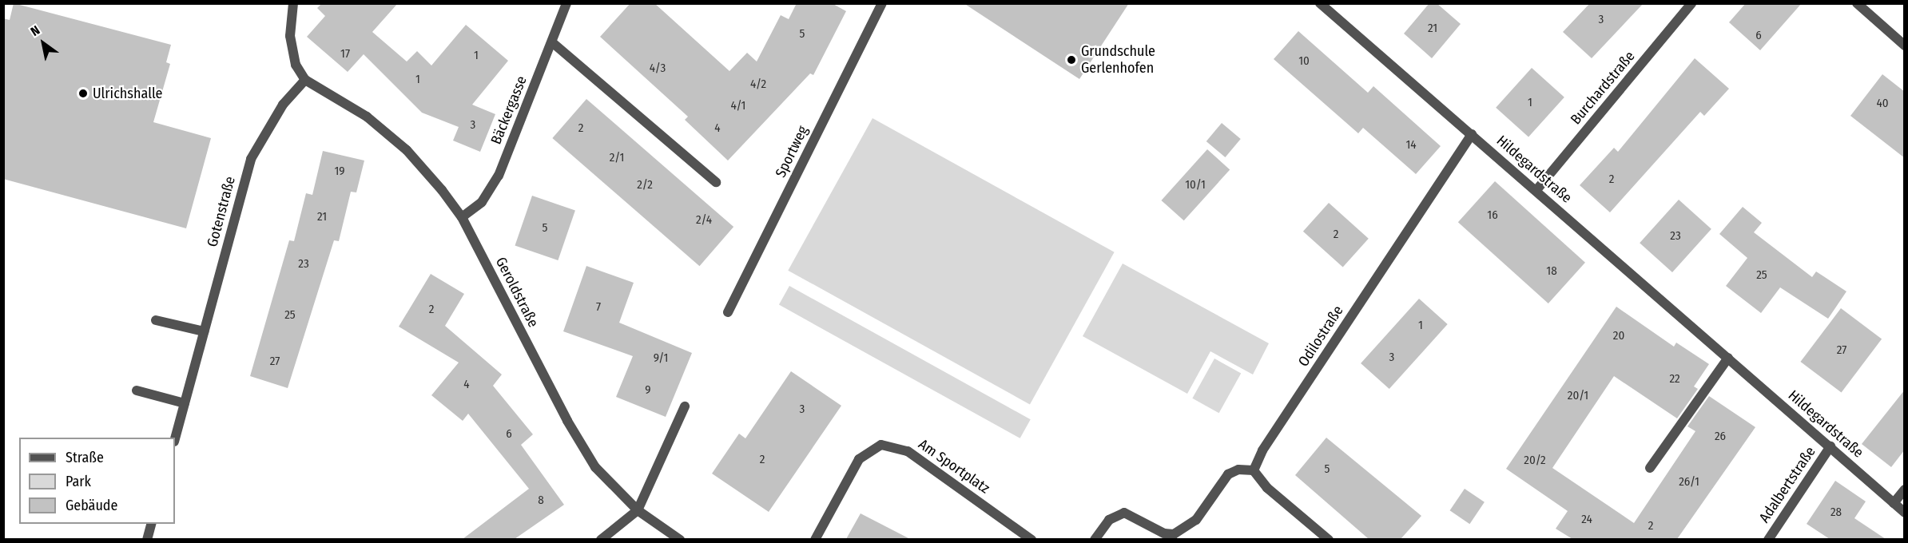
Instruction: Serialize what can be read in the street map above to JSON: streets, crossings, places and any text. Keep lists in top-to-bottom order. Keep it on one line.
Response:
{"streets":{"street":["Burchardstraße","Bäckergasse","Sportweg","Hildegardstraße","Gotenstraße","Geroldstraße","Odilostraße","Am Sportplatz","Adalbertstraße"]},"crossings":[["Burchardstraße","Hildegardstraße"],["Bäckergasse","Geroldstraße"],["Hildegardstraße","Odilostraße"],["Hildegardstraße","Adalbertstraße"],["Gotenstraße","Geroldstraße"]],"places":["Grundschule Gerlenhofen","Ulrichshalle"],"house_numbers":["3","21","5","6","17","1","10","4/3","1","4/2","1","40","4/1","3","2","4","14","2/1","19","2","2/2","10/1","16","21","2/4","5","2","23","23","18","25","7","2","25","1","20","27","3","9/1","27","22","4","9","20/1","3","6","26","2","20/2","5","26/1","8","28","24","2"],"legend":["Straße","Park","Gebäude"],"north":"top left"}
